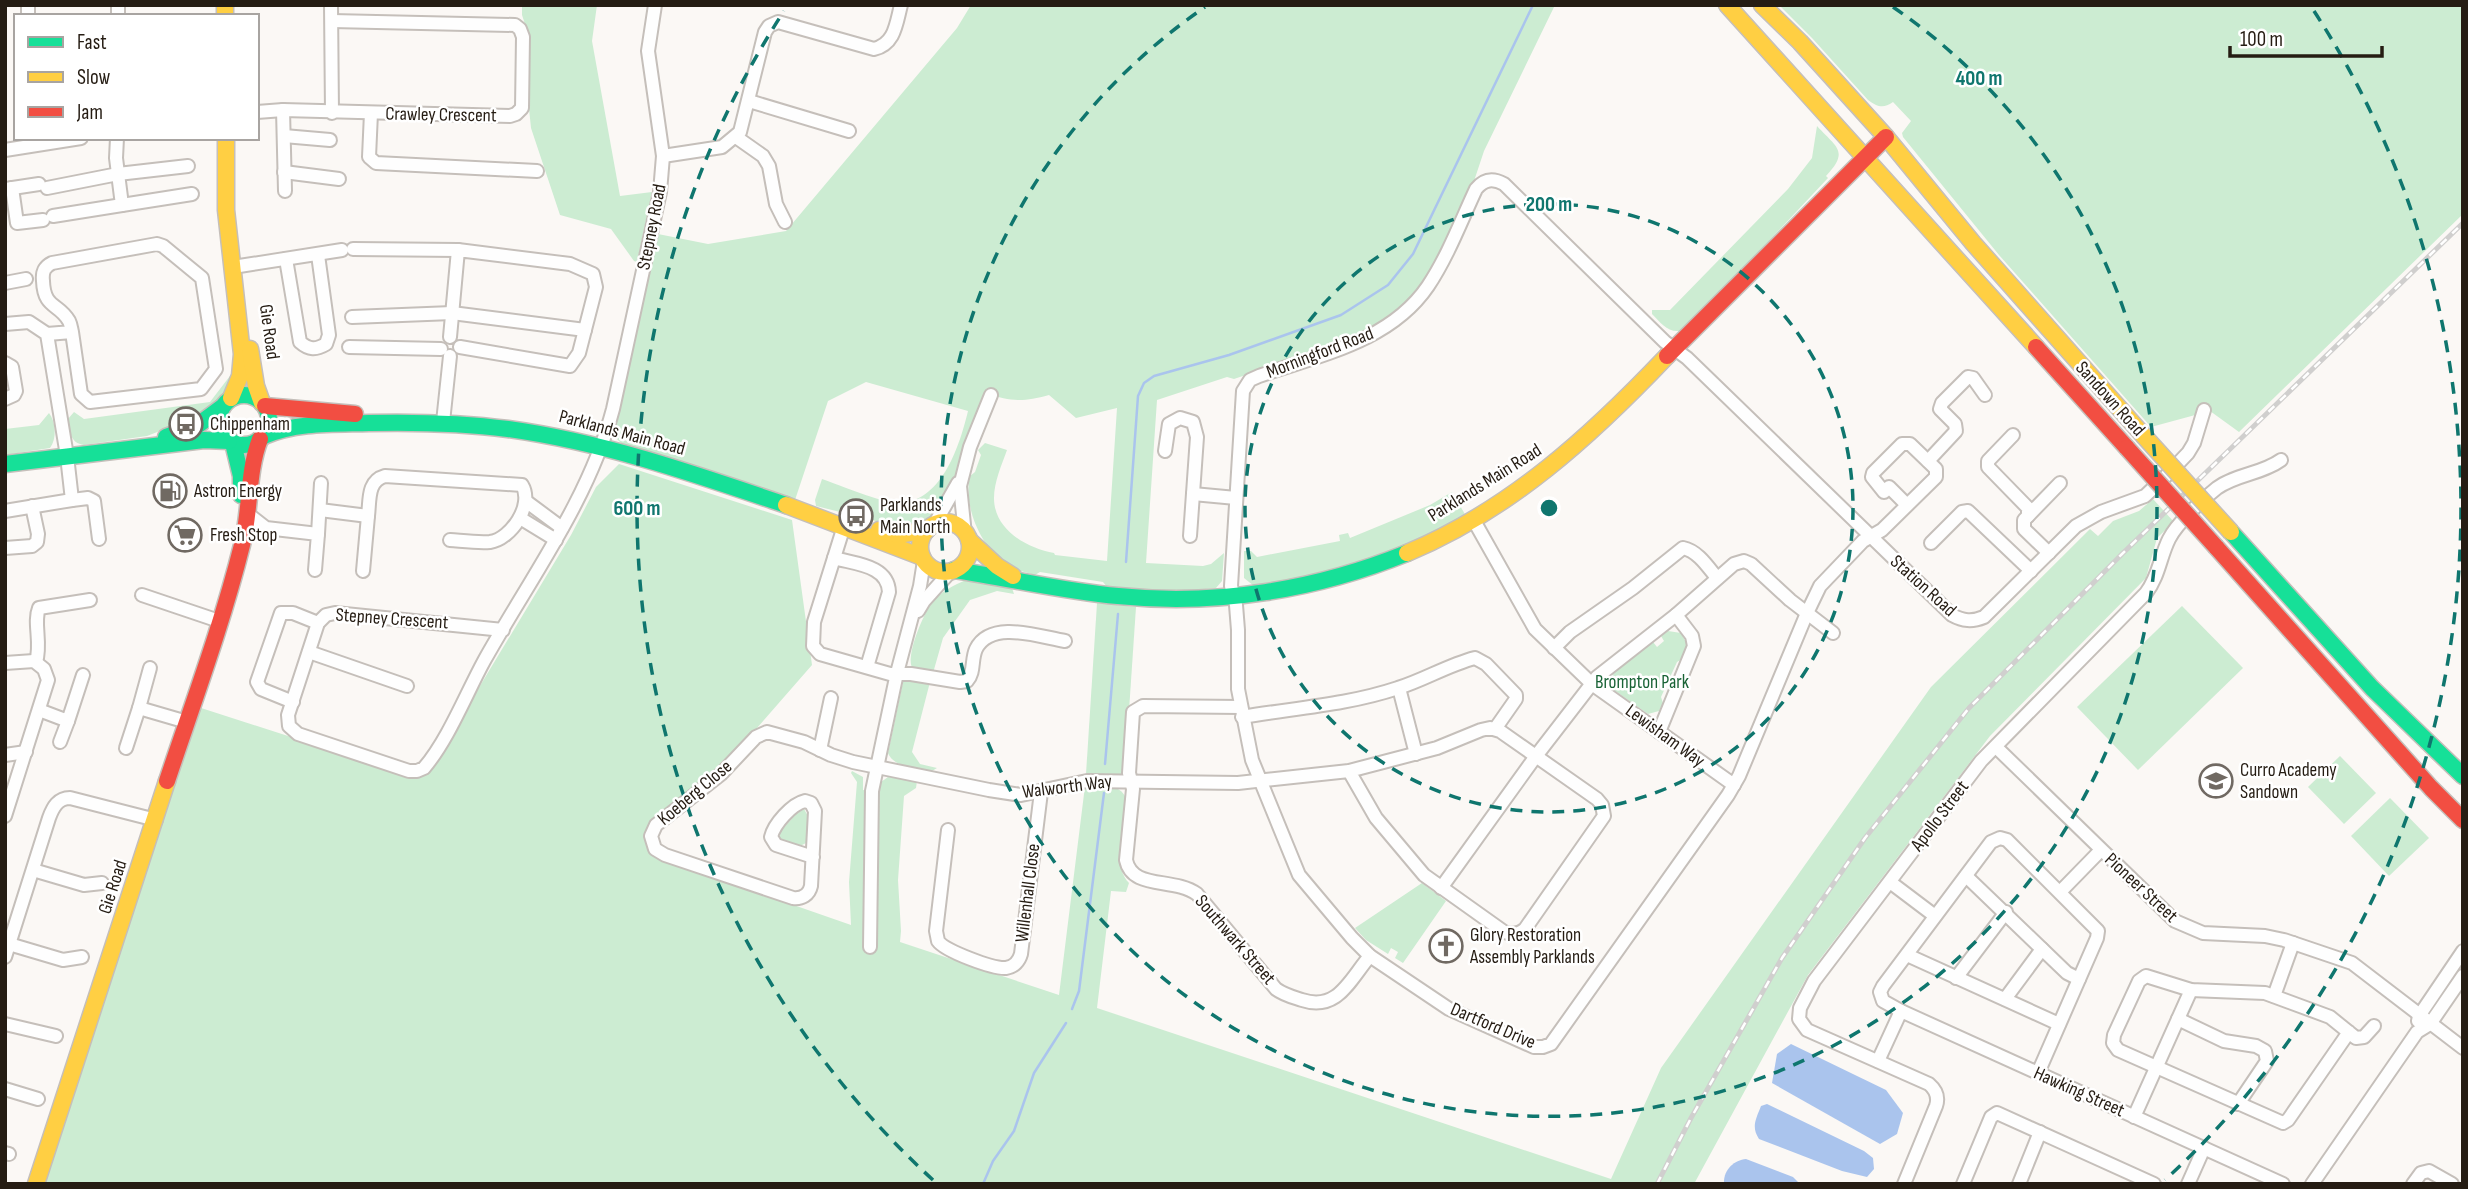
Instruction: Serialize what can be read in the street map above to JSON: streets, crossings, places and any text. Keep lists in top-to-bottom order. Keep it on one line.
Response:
{"streets":{"street":["Crawley Crescent","Stepney Road","Gie Road","Morningford Road","Sandown Road","Parklands Main Road","Station Road","Stepney Crescent","Lewisham Way","Walworth Way","Koeberg Close","Apollo Street","Pioneer Street","Willenhall Close","Southwark Street","Dartford Drive","Hawking Street"]},"crossings":[["Stepney Road","Parklands Main Road"],["Stepney Road","Stepney Crescent"],["Gie Road","Parklands Main Road"],["Morningford Road","Parklands Main Road"],["Morningford Road","Station Road"],["Morningford Road","Dartford Drive"],["Sandown Road","Parklands Main Road"],["Parklands Main Road","Station Road"],["Parklands Main Road","Lewisham Way"],["Parklands Main Road","Dartford Drive"],["Station Road","Dartford Drive"],["Lewisham Way","Dartford Drive"],["Walworth Way","Koeberg Close"],["Walworth Way","Willenhall Close"],["Walworth Way","Southwark Street"],["Walworth Way","Dartford Drive"],["Apollo Street","Pioneer Street"],["Southwark Street","Dartford Drive"]],"parks":["Brompton Park"],"places":{"bus stop":["Chippenham","Parklands Main North"],"fuel station":["Astron Energy"],"supermarket":["Fresh Stop"],"school or university":["Curro Academy Sandown"],"church":["Glory Restoration Assembly Parklands"]},"legend":["Fast","Slow","Jam"],"scale_bar":"100 m","rings":["400 m","200 m","600 m"]}
